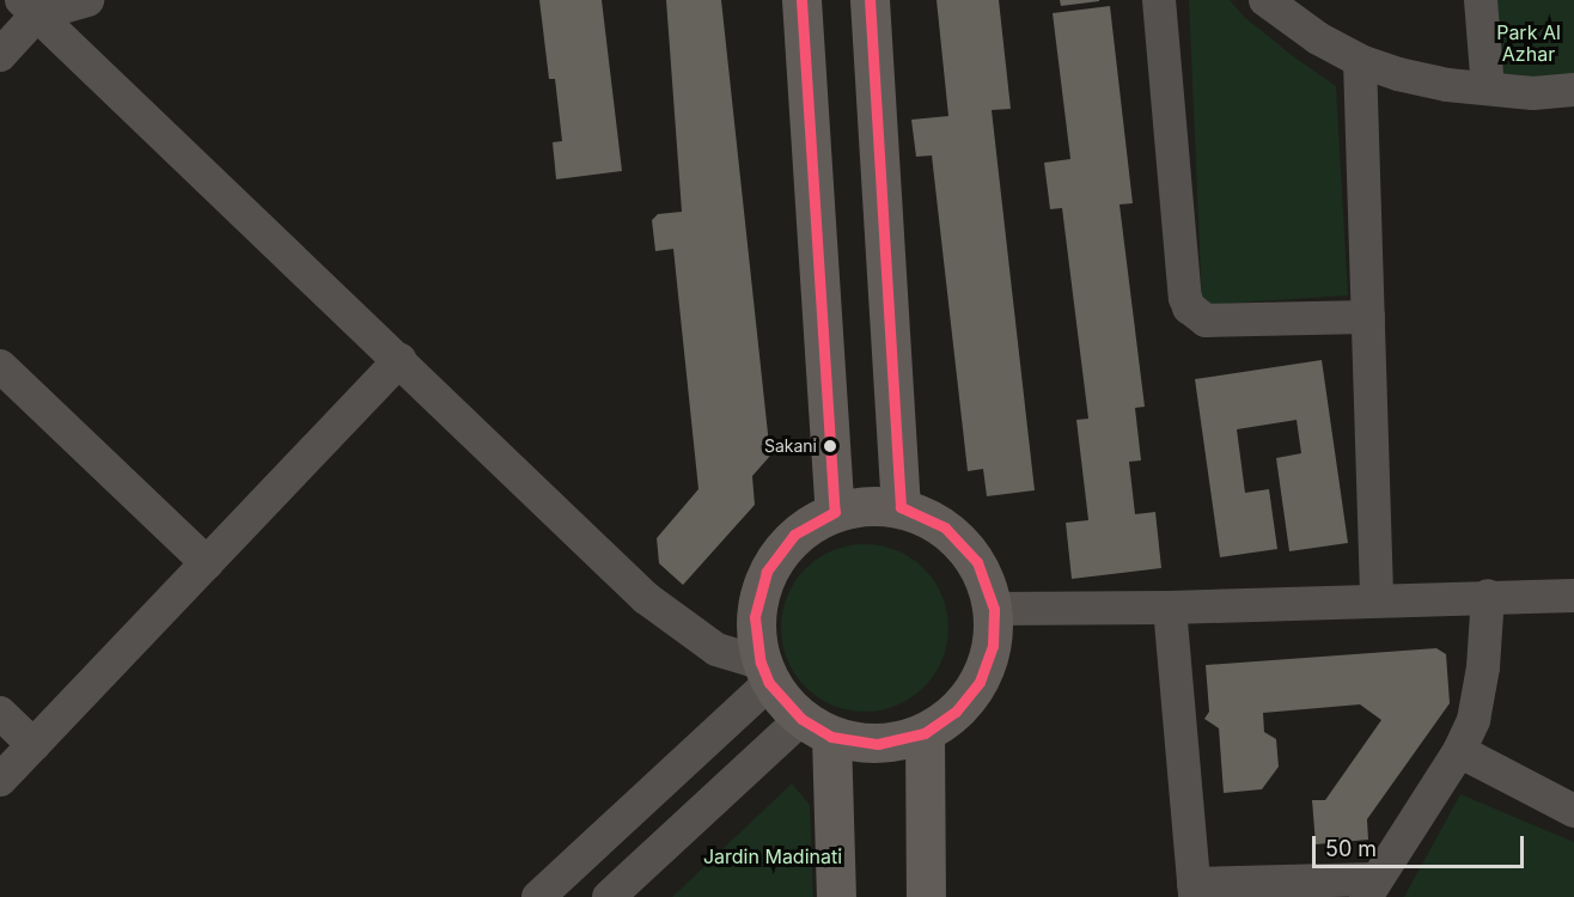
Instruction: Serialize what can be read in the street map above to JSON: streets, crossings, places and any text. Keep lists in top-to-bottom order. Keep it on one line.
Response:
{"parks":["Park Al Azhar","Jardin Madinati"],"places":["Sakani"],"scale_bar":"50 m"}
